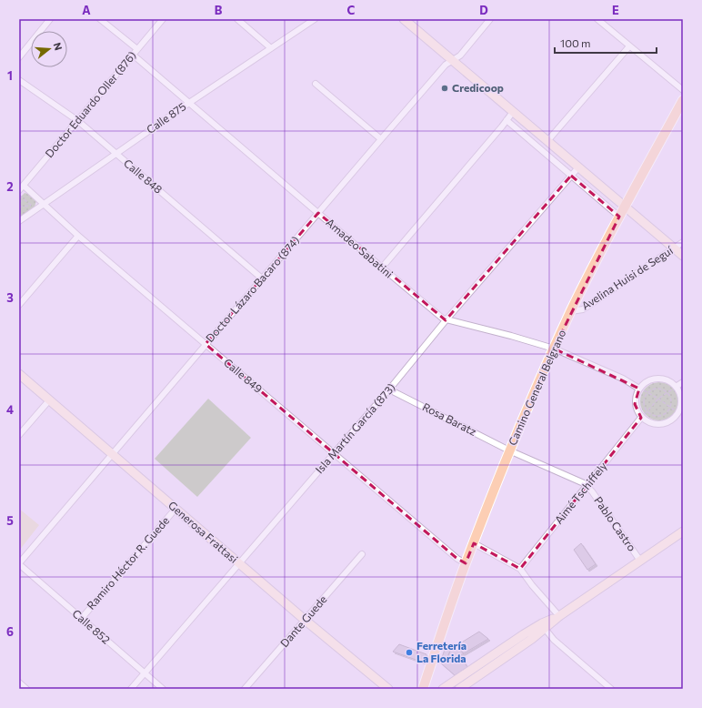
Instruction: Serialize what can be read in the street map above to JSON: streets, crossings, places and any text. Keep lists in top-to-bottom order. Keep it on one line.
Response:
{"streets":{"main road":["Camino General Belgrano","Generosa Frattasi"],"street":["Doctor Eduardo Oller (876)","Calle 875","Calle 848","Amadeo Sabatini","Avelina Huisi de Seguí","Doctor Lázaro Bacaro (874)","Calle 849","Rosa Baratz","Isla Martín García (873)","Aimé Tschiffely","Pablo Castro","Ramiro Héctor R. Guede","Dante Guede","Calle 852"]},"crossings":[["Doctor Eduardo Oller (876)","Calle 848"],["Doctor Eduardo Oller (876)","Amadeo Sabatini"],["Doctor Eduardo Oller (876)","Calle 849"],["Calle 875","Calle 848"],["Calle 875","Amadeo Sabatini"],["Calle 875","Calle 849"],["Calle 848","Doctor Lázaro Bacaro (874)"],["Amadeo Sabatini","Doctor Lázaro Bacaro (874)"],["Amadeo Sabatini","Camino General Belgrano"],["Amadeo Sabatini","Isla Martín García (873)"],["Avelina Huisi de Seguí","Camino General Belgrano"],["Doctor Lázaro Bacaro (874)","Calle 849"],["Doctor Lázaro Bacaro (874)","Generosa Frattasi"],["Doctor Lázaro Bacaro (874)","Calle 852"],["Calle 849","Camino General Belgrano"],["Calle 849","Isla Martín García (873)"],["Camino General Belgrano","Rosa Baratz"],["Camino General Belgrano","Pablo Castro"],["Rosa Baratz","Isla Martín García (873)"],["Rosa Baratz","Pablo Castro"],["Isla Martín García (873)","Generosa Frattasi"],["Isla Martín García (873)","Calle 852"],["Aimé Tschiffely","Pablo Castro"],["Generosa Frattasi","Ramiro Héctor R. Guede"],["Generosa Frattasi","Dante Guede"],["Ramiro Héctor R. Guede","Calle 852"]],"places":["Credicoop","Ferretería La Florida"],"scale_bar":"100 m","north":"right","grid":{"columns":["A","B","C","D","E"],"rows":["1","2","3","4","5","6"]}}
